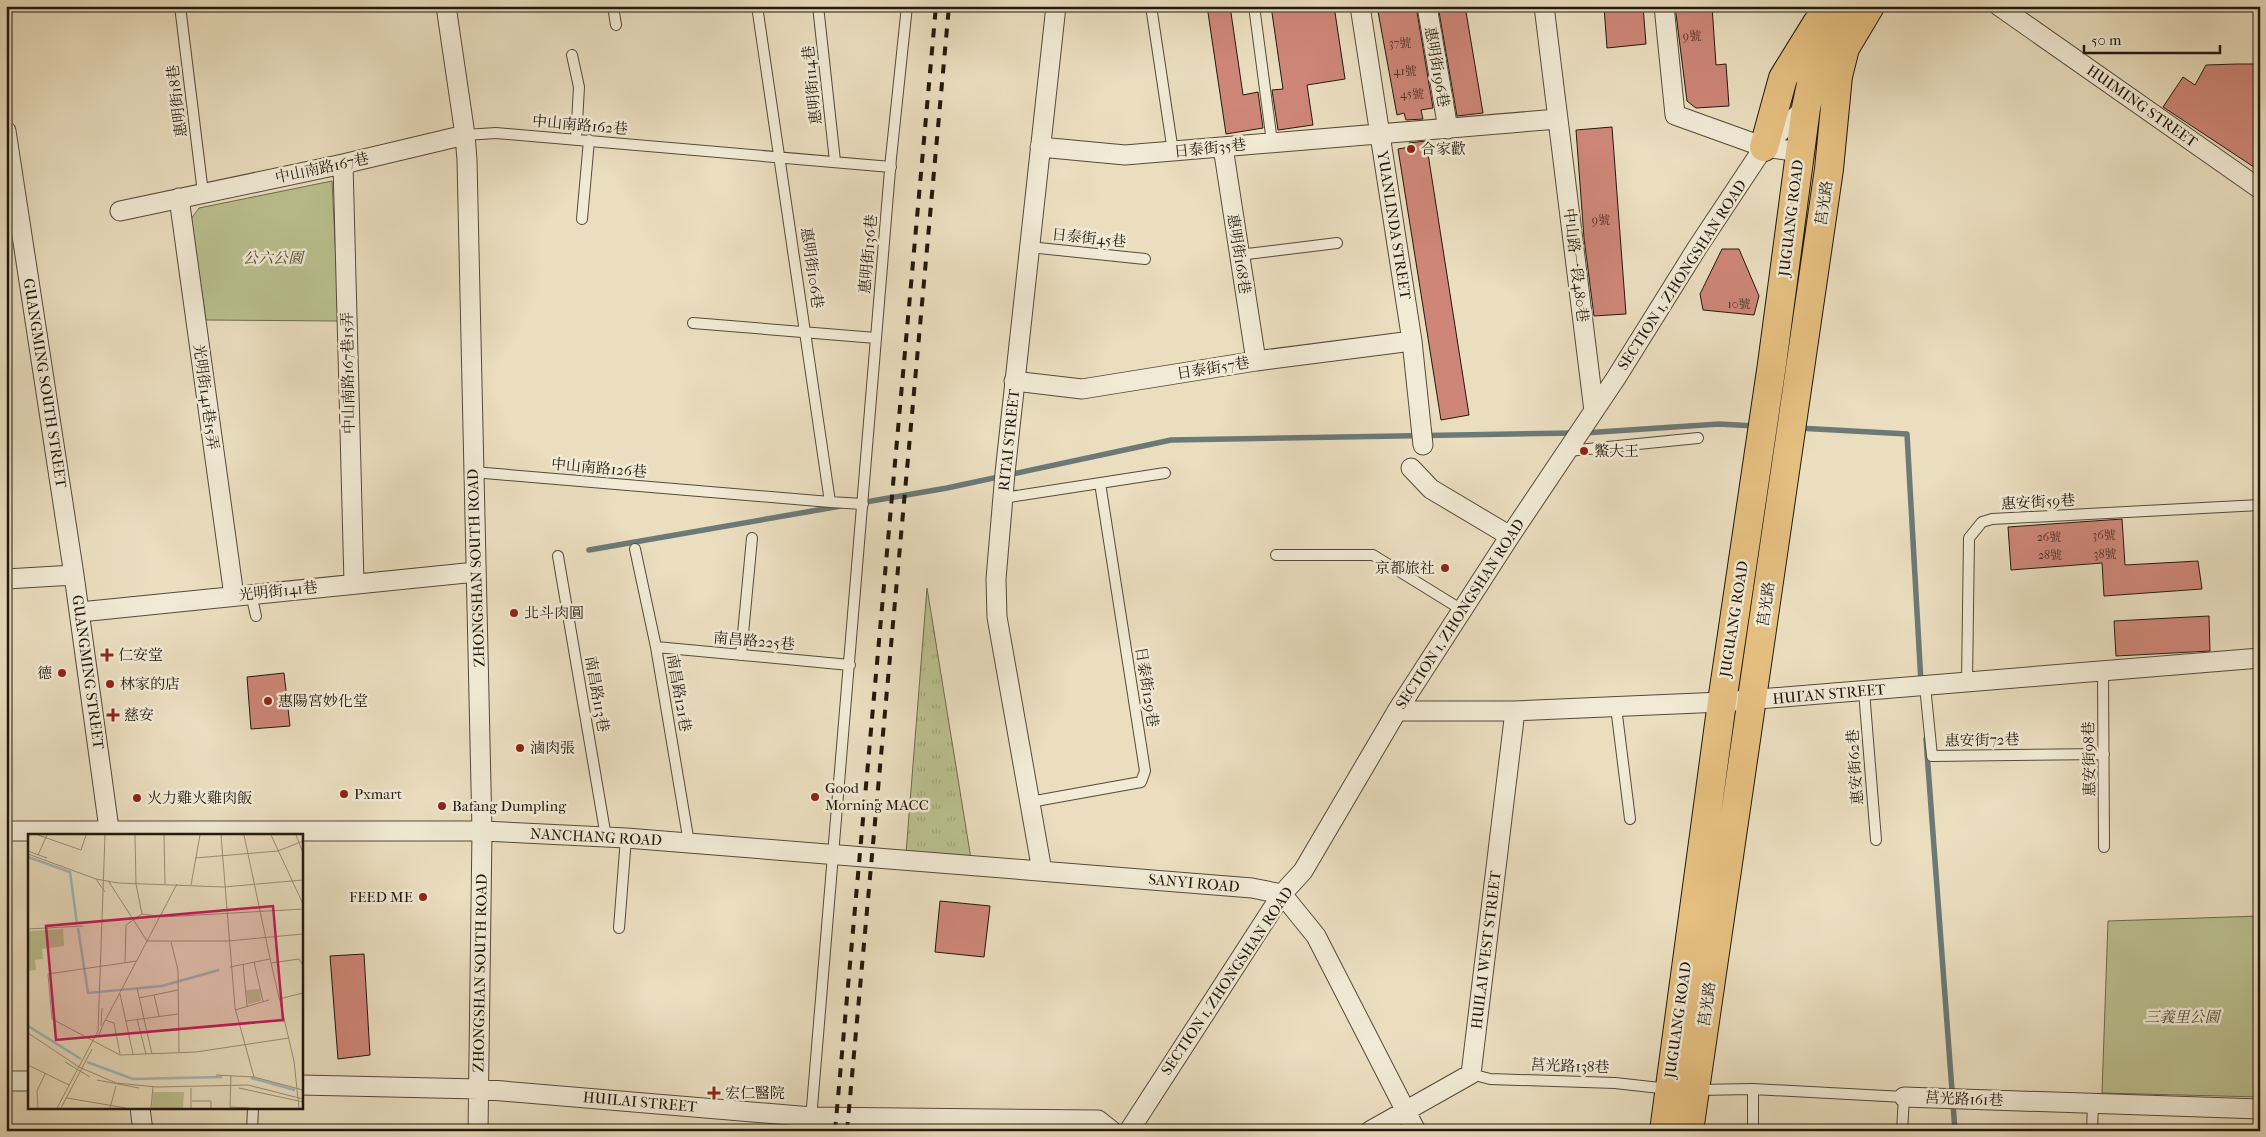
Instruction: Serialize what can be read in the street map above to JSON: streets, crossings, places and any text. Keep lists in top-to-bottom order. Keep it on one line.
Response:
{"streets":{"main road":["莒光路","JUGUANG ROAD"],"street":["惠明街196巷","HUIMING STREET","日泰街35巷","中山南路167巷","YUANLINDA STREET","惠明街168巷","中山路一段480巷","SECTION 1, ZHONGSHAN ROAD","日泰街57巷","中山南路167巷15弄","GUANGMING SOUTH STREET","光明街141巷15弄","RITAI STREET","ZHONGSHAN SOUTH ROAD","光明街141巷","GUANGMING STREET","HUI'AN STREET","NANCHANG ROAD","SANYI ROAD","HUILAI WEST STREET","莒光路161巷","HUILAI STREET"],"lane":["惠明街114巷","惠明街18巷","中山南路162巷","日泰街45巷","惠明街136巷","惠明街106巷","中山南路126巷","惠安街59巷","南昌路225巷","日泰街129巷","南昌路121巷","南昌路113巷","惠安街72巷","惠安街98巷","惠安街62巷","莒光路138巷"]},"crossings":[["惠明街196巷","日泰街35巷"],["惠明街114巷","中山南路162巷"],["惠明街18巷","中山南路167巷"],["中山南路162巷","中山南路167巷"],["中山南路162巷","惠明街136巷"],["中山南路162巷","惠明街106巷"],["中山南路162巷","ZHONGSHAN SOUTH ROAD"],["日泰街35巷","YUANLINDA STREET"],["日泰街35巷","惠明街168巷"],["日泰街35巷","中山路一段480巷"],["日泰街35巷","RITAI STREET"],["中山南路167巷","中山南路167巷15弄"],["中山南路167巷","光明街141巷15弄"],["中山南路167巷","ZHONGSHAN SOUTH ROAD"],["莒光路","JUGUANG ROAD"],["莒光路","SECTION 1, ZHONGSHAN ROAD"],["莒光路","HUI'AN STREET"],["莒光路","莒光路138巷"],["莒光路","莒光路161巷"],["JUGUANG ROAD","SECTION 1, ZHONGSHAN ROAD"],["JUGUANG ROAD","HUI'AN STREET"],["JUGUANG ROAD","莒光路138巷"],["JUGUANG ROAD","莒光路161巷"],["YUANLINDA STREET","日泰街57巷"],["日泰街45巷","RITAI STREET"],["惠明街168巷","日泰街57巷"],["中山路一段480巷","SECTION 1, ZHONGSHAN ROAD"],["惠明街106巷","中山南路126巷"],["SECTION 1, ZHONGSHAN ROAD","HUI'AN STREET"],["SECTION 1, ZHONGSHAN ROAD","SANYI ROAD"],["日泰街57巷","RITAI STREET"],["中山南路167巷15弄","光明街141巷"],["GUANGMING SOUTH STREET","GUANGMING STREET"],["光明街141巷15弄","光明街141巷"],["RITAI STREET","日泰街129巷"],["RITAI STREET","SANYI ROAD"],["中山南路126巷","ZHONGSHAN SOUTH ROAD"],["惠安街59巷","HUI'AN STREET"],["ZHONGSHAN SOUTH ROAD","光明街141巷"],["ZHONGSHAN SOUTH ROAD","NANCHANG ROAD"],["ZHONGSHAN SOUTH ROAD","HUILAI STREET"],["光明街141巷","GUANGMING STREET"],["南昌路225巷","南昌路121巷"],["GUANGMING STREET","NANCHANG ROAD"],["南昌路121巷","NANCHANG ROAD"],["南昌路113巷","NANCHANG ROAD"],["HUI'AN STREET","惠安街72巷"],["HUI'AN STREET","惠安街98巷"],["HUI'AN STREET","惠安街62巷"],["HUI'AN STREET","HUILAI WEST STREET"],["惠安街72巷","惠安街98巷"],["NANCHANG ROAD","SANYI ROAD"],["HUILAI WEST STREET","莒光路138巷"],["莒光路138巷","莒光路161巷"]],"parks":["公六公園","三義里公園"],"places":{"other":["合家歡","鱉大王","京都旅社","北斗肉圓","德","林家的店","惠陽宮妙化堂","滷肉張","Pxmart","Good Morning MACC","火力雞火雞肉飯","Bafang Dumpling","FEED ME"],"health":["仁安堂","慈安","宏仁醫院"]},"house_numbers":["9號","37號","41號","45號","9號","10號","36號","26號","38號","28號"],"scale_bar":"50 m"}
